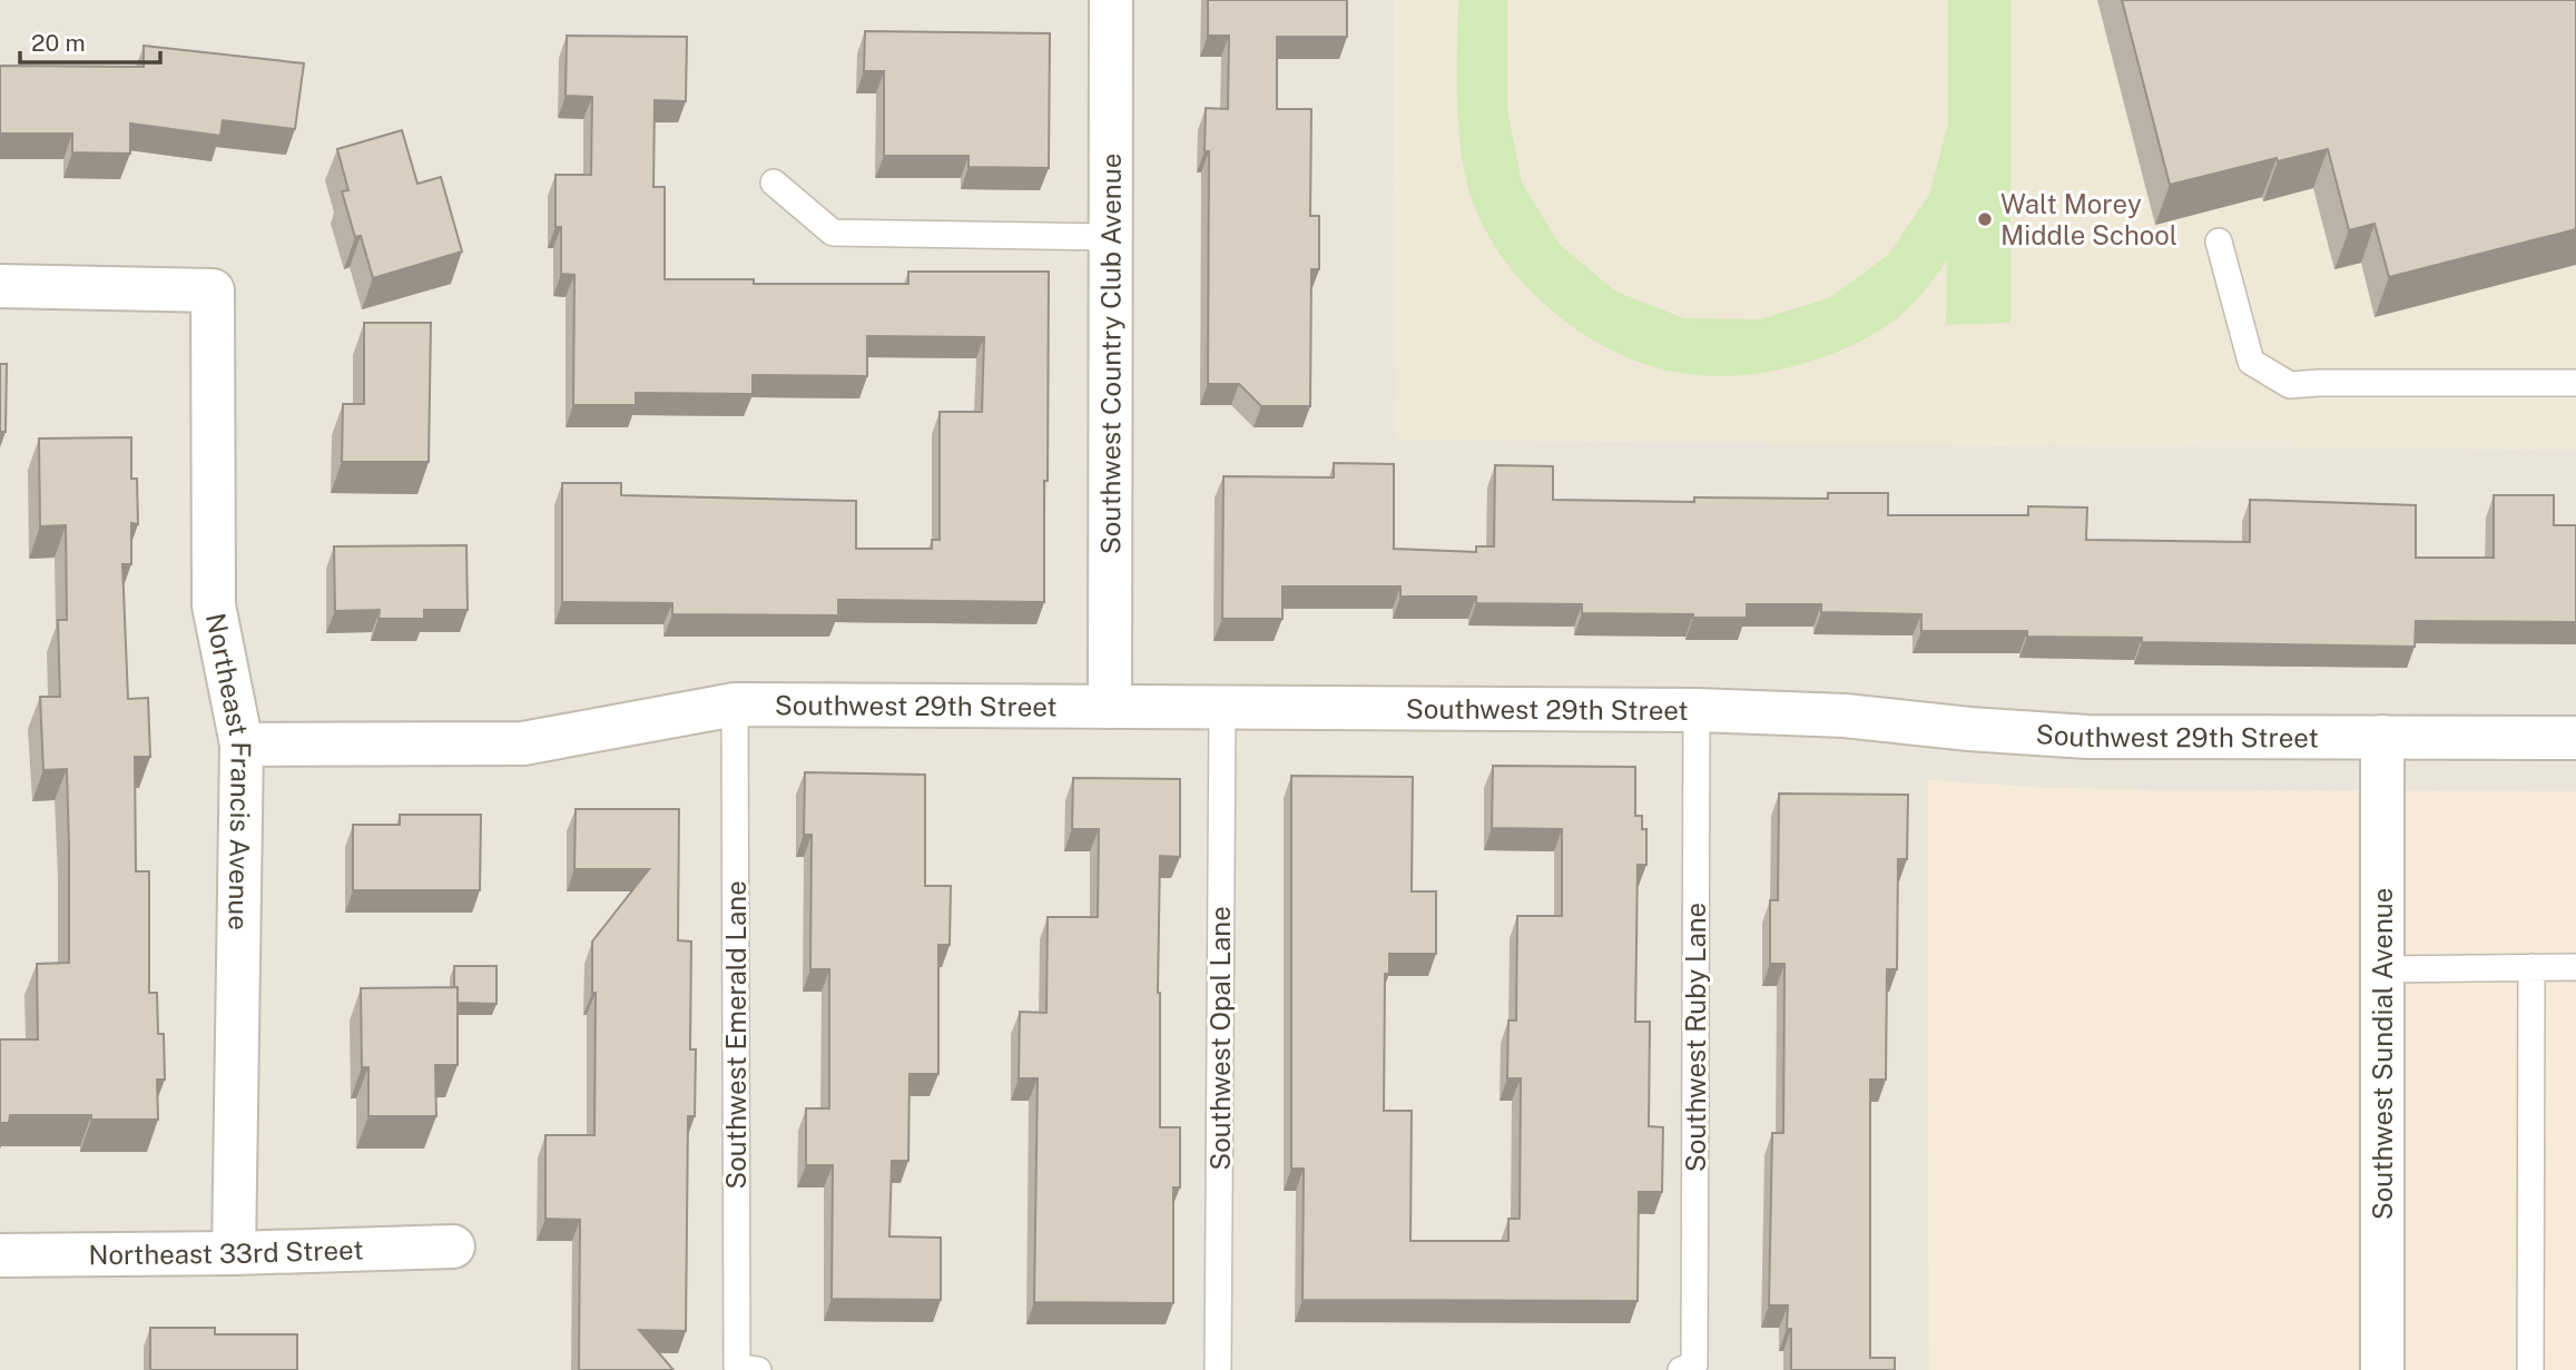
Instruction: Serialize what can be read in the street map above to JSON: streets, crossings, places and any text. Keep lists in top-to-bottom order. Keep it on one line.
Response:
{"streets":{"street":["Southwest Country Club Avenue","Southwest 29th Street","Northeast Francis Avenue","Southwest Sundial Avenue","Northeast 33rd Street"],"lane":["Southwest Emerald Lane","Southwest Ruby Lane","Southwest Opal Lane"]},"crossings":[["Southwest Country Club Avenue","Southwest 29th Street"],["Southwest 29th Street","Northeast Francis Avenue"],["Southwest 29th Street","Southwest Emerald Lane"],["Southwest 29th Street","Southwest Ruby Lane"],["Southwest 29th Street","Southwest Opal Lane"],["Southwest 29th Street","Southwest Sundial Avenue"],["Northeast Francis Avenue","Northeast 33rd Street"]],"places":["Walt Morey Middle School"],"scale_bar":"20 m"}
